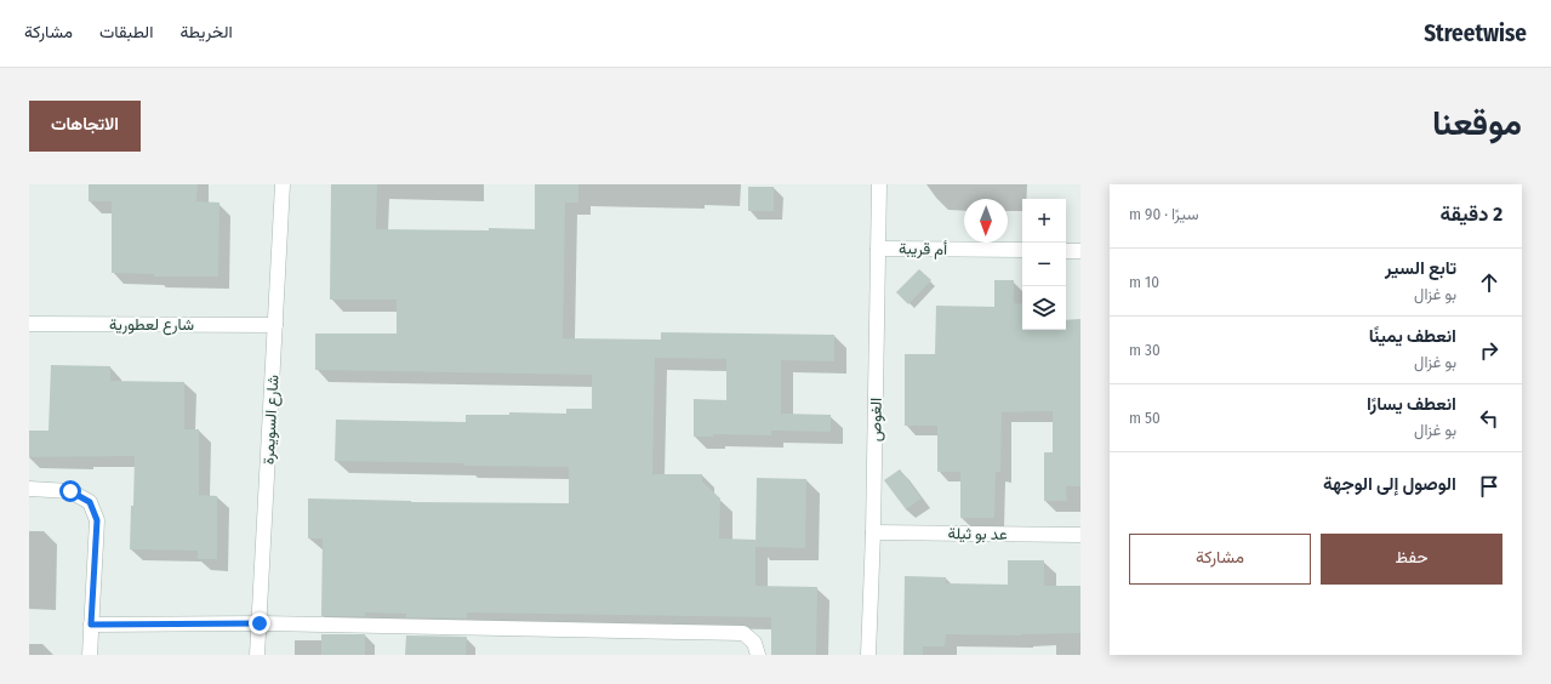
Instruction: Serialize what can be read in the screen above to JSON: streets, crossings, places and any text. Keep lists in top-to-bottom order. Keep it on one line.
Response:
{"streets":{"street":["أم قريبة","شارع لعطورية","شارع السويمرة","الغوص","عد بو ثيلة"]},"crossings":[["أم قريبة","الغوص"],["شارع لعطورية","شارع السويمرة"],["الغوص","عد بو ثيلة"]],"north":"bottom","page":{"header":"Streetwise","nav":["الخريطة","الطبقات","مشاركة"],"title":"موقعنا","buttons":["الاتجاهات",["حفظ","مشاركة"]],"heading":["2 دقيقة","سيرًا · 90 m"],"map_buttons":["+","−"],"list":[["تابع السير","بو غزال","10 m"],["انعطف يمينًا","بو غزال","30 m"],["انعطف يسارًا","بو غزال","50 m"],"الوصول إلى الوجهة"]}}
